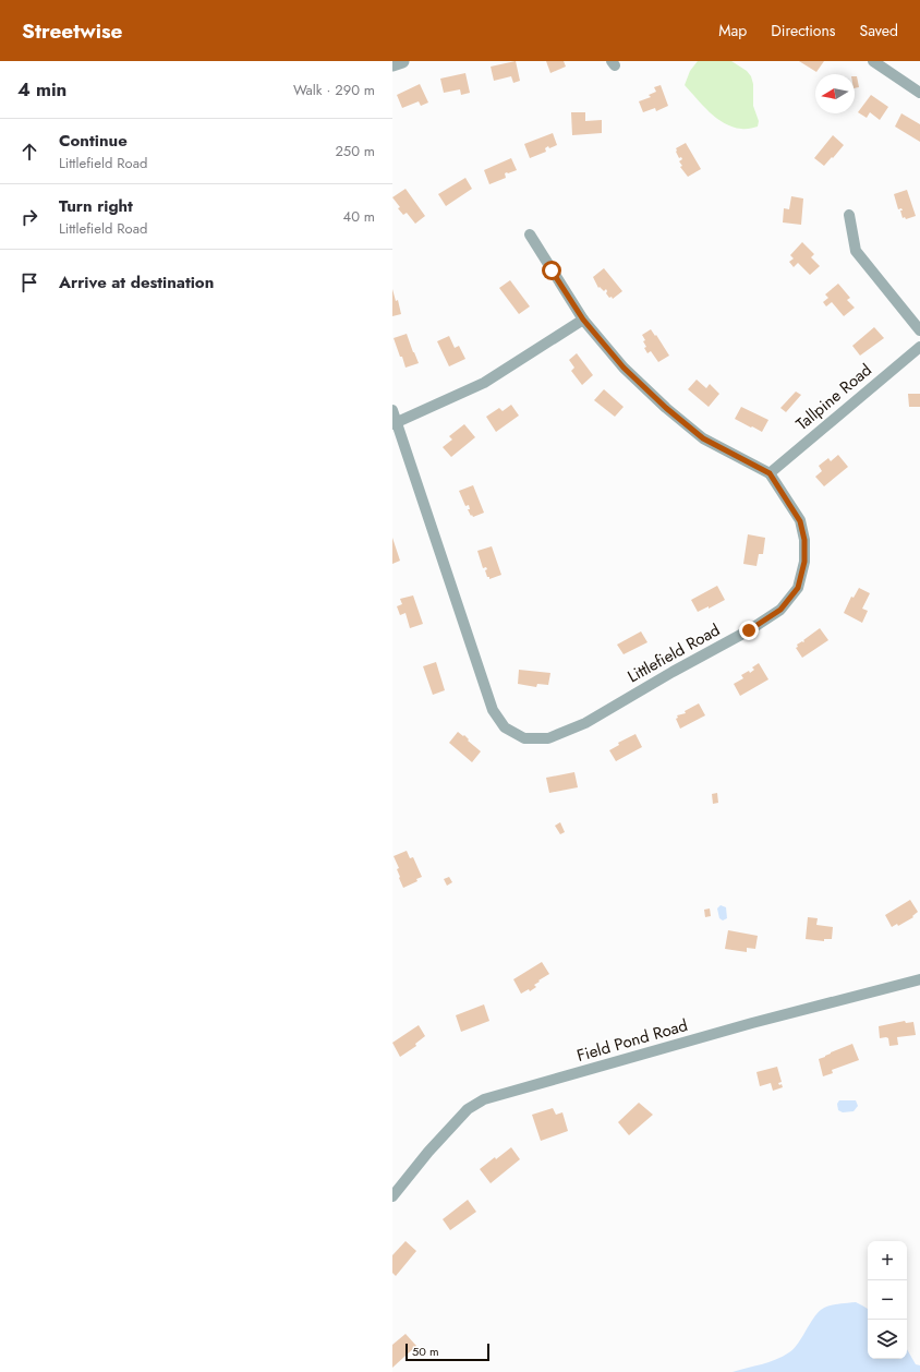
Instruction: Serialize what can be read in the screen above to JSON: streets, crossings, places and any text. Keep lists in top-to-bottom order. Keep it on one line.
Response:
{"streets":{"street":["Tallpine Road","Littlefield Road","Field Pond Road"]},"crossings":[["Tallpine Road","Littlefield Road"]],"scale_bar":"50 m","north":"left","page":{"header":"Streetwise","nav":["Map","Directions","Saved"],"heading":["4 min","Walk · 290 m"],"list":[["Continue","Littlefield Road","250 m"],["Turn right","Littlefield Road","40 m"],"Arrive at destination"],"map_buttons":["+","−"],"scale":"50 m"}}
